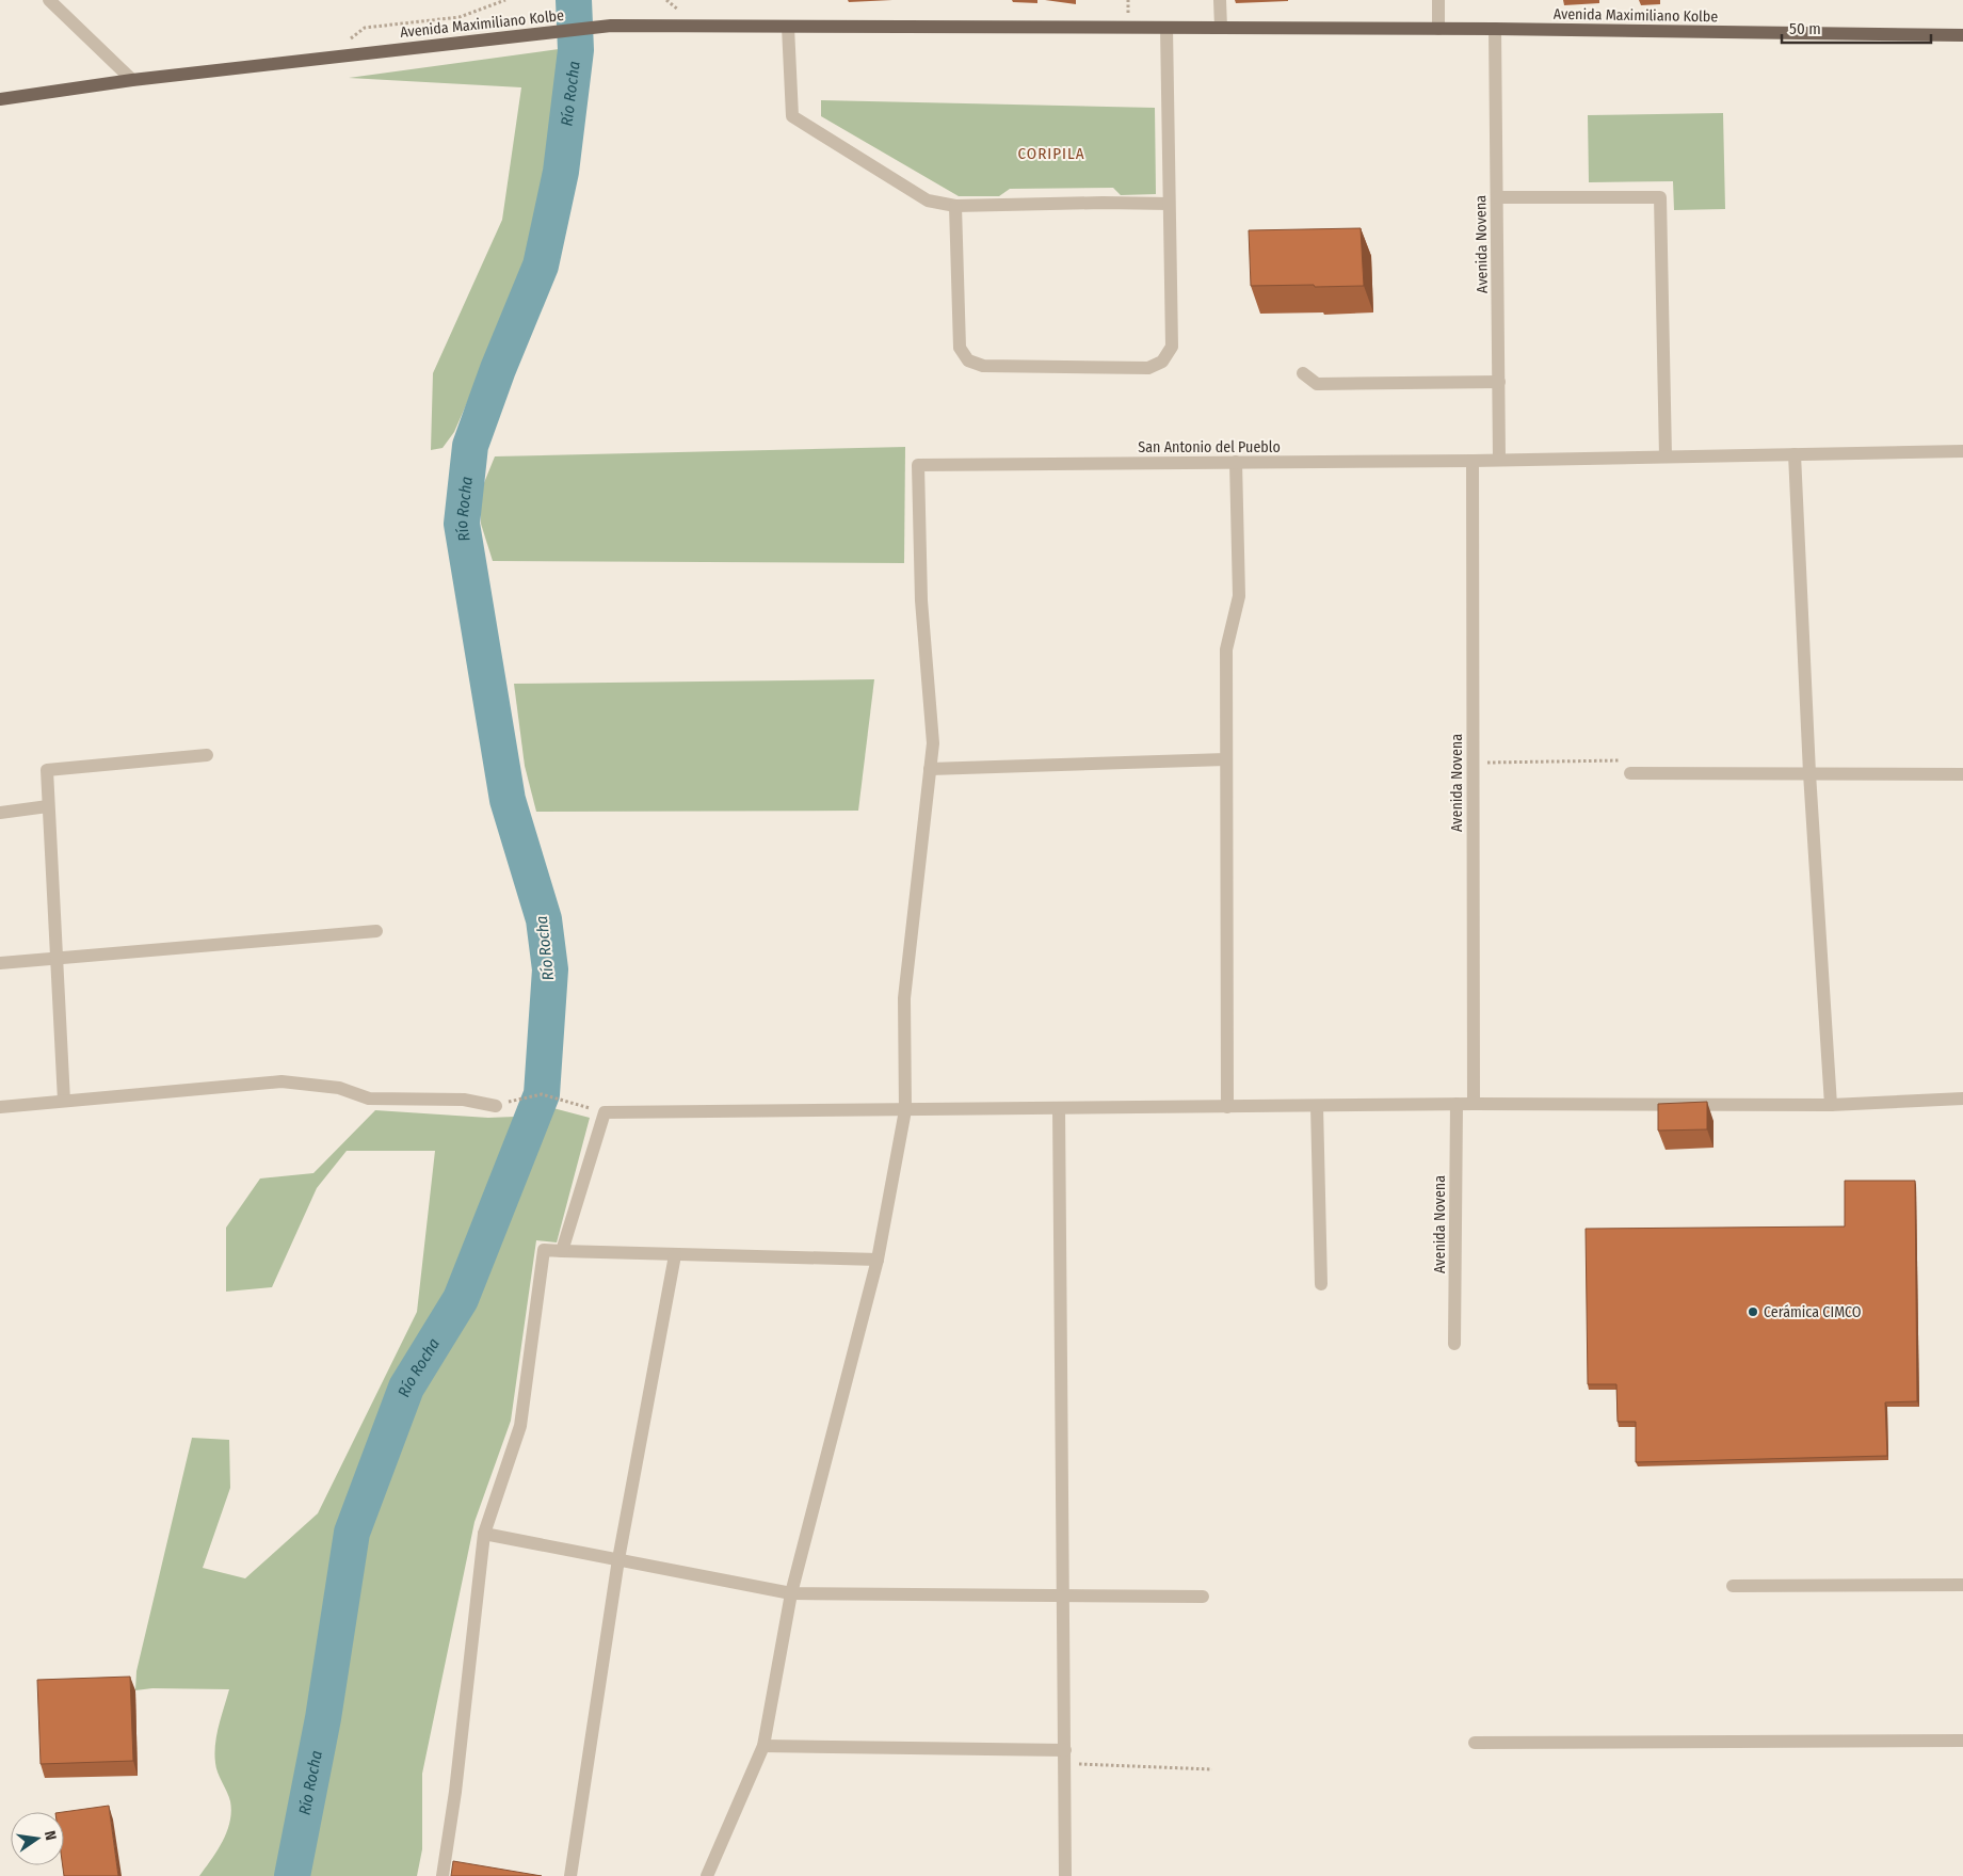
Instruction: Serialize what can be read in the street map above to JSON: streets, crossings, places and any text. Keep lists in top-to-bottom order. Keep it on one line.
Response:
{"streets":{"main road":["Avenida Maximiliano Kolbe"],"street":["Avenida Novena","San Antonio del Pueblo"]},"crossings":[["Avenida Maximiliano Kolbe","Avenida Novena"],["Avenida Novena","San Antonio del Pueblo"]],"districts":["CORIPILA"],"water":["Río Rocha"],"places":["Cerámica CIMCO"],"scale_bar":"50 m","north":"right"}
